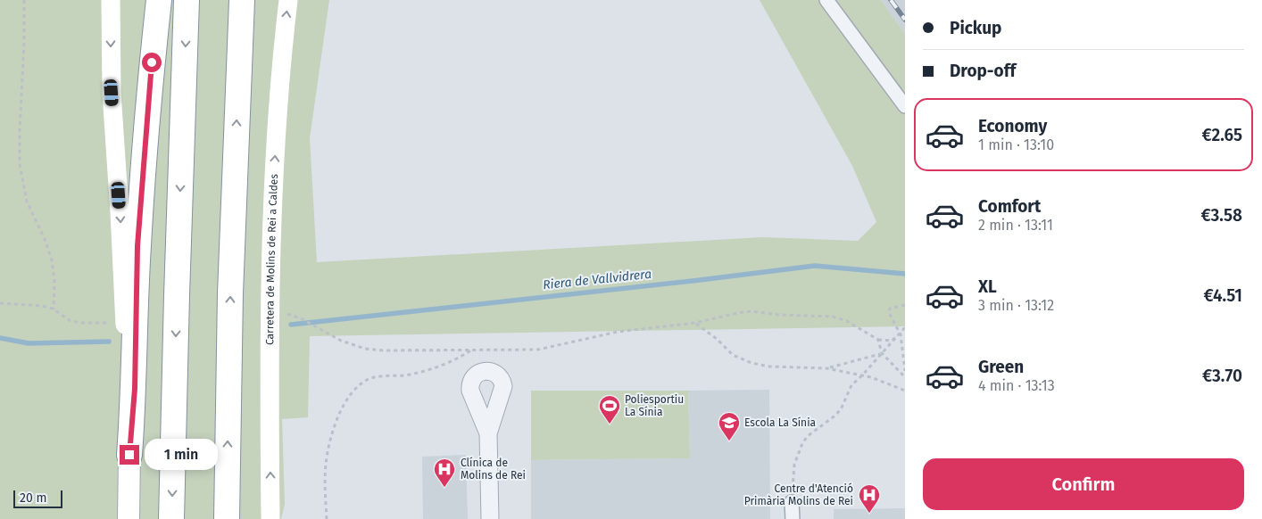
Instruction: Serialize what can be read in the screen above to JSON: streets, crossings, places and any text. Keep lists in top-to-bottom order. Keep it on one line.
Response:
{"streets":{"main road":["Carretera de Molins de Rei a Caldes"]},"water":["Riera de Vallvidrera"],"places":{"sports":["Poliesportiu La Sínia"],"school or university":["Escola La Sínia"],"hospital":["Clínica de Molins de Rei","Centre d'Atenció Primària Molins de Rei"]},"scale_bar":"20 m","page":{"banner":["Pickup","Drop-off"],"list":[{"name":"Economy","note":"1 min · 13:10","value":"€2.65"},{"name":"Comfort","note":"2 min · 13:11","value":"€3.58"},{"name":"XL","note":"3 min · 13:12","value":"€4.51"},{"name":"Green","note":"4 min · 13:13","value":"€3.70"}],"bubble":"1 min","buttons":"Confirm","scale":"20 m"}}
